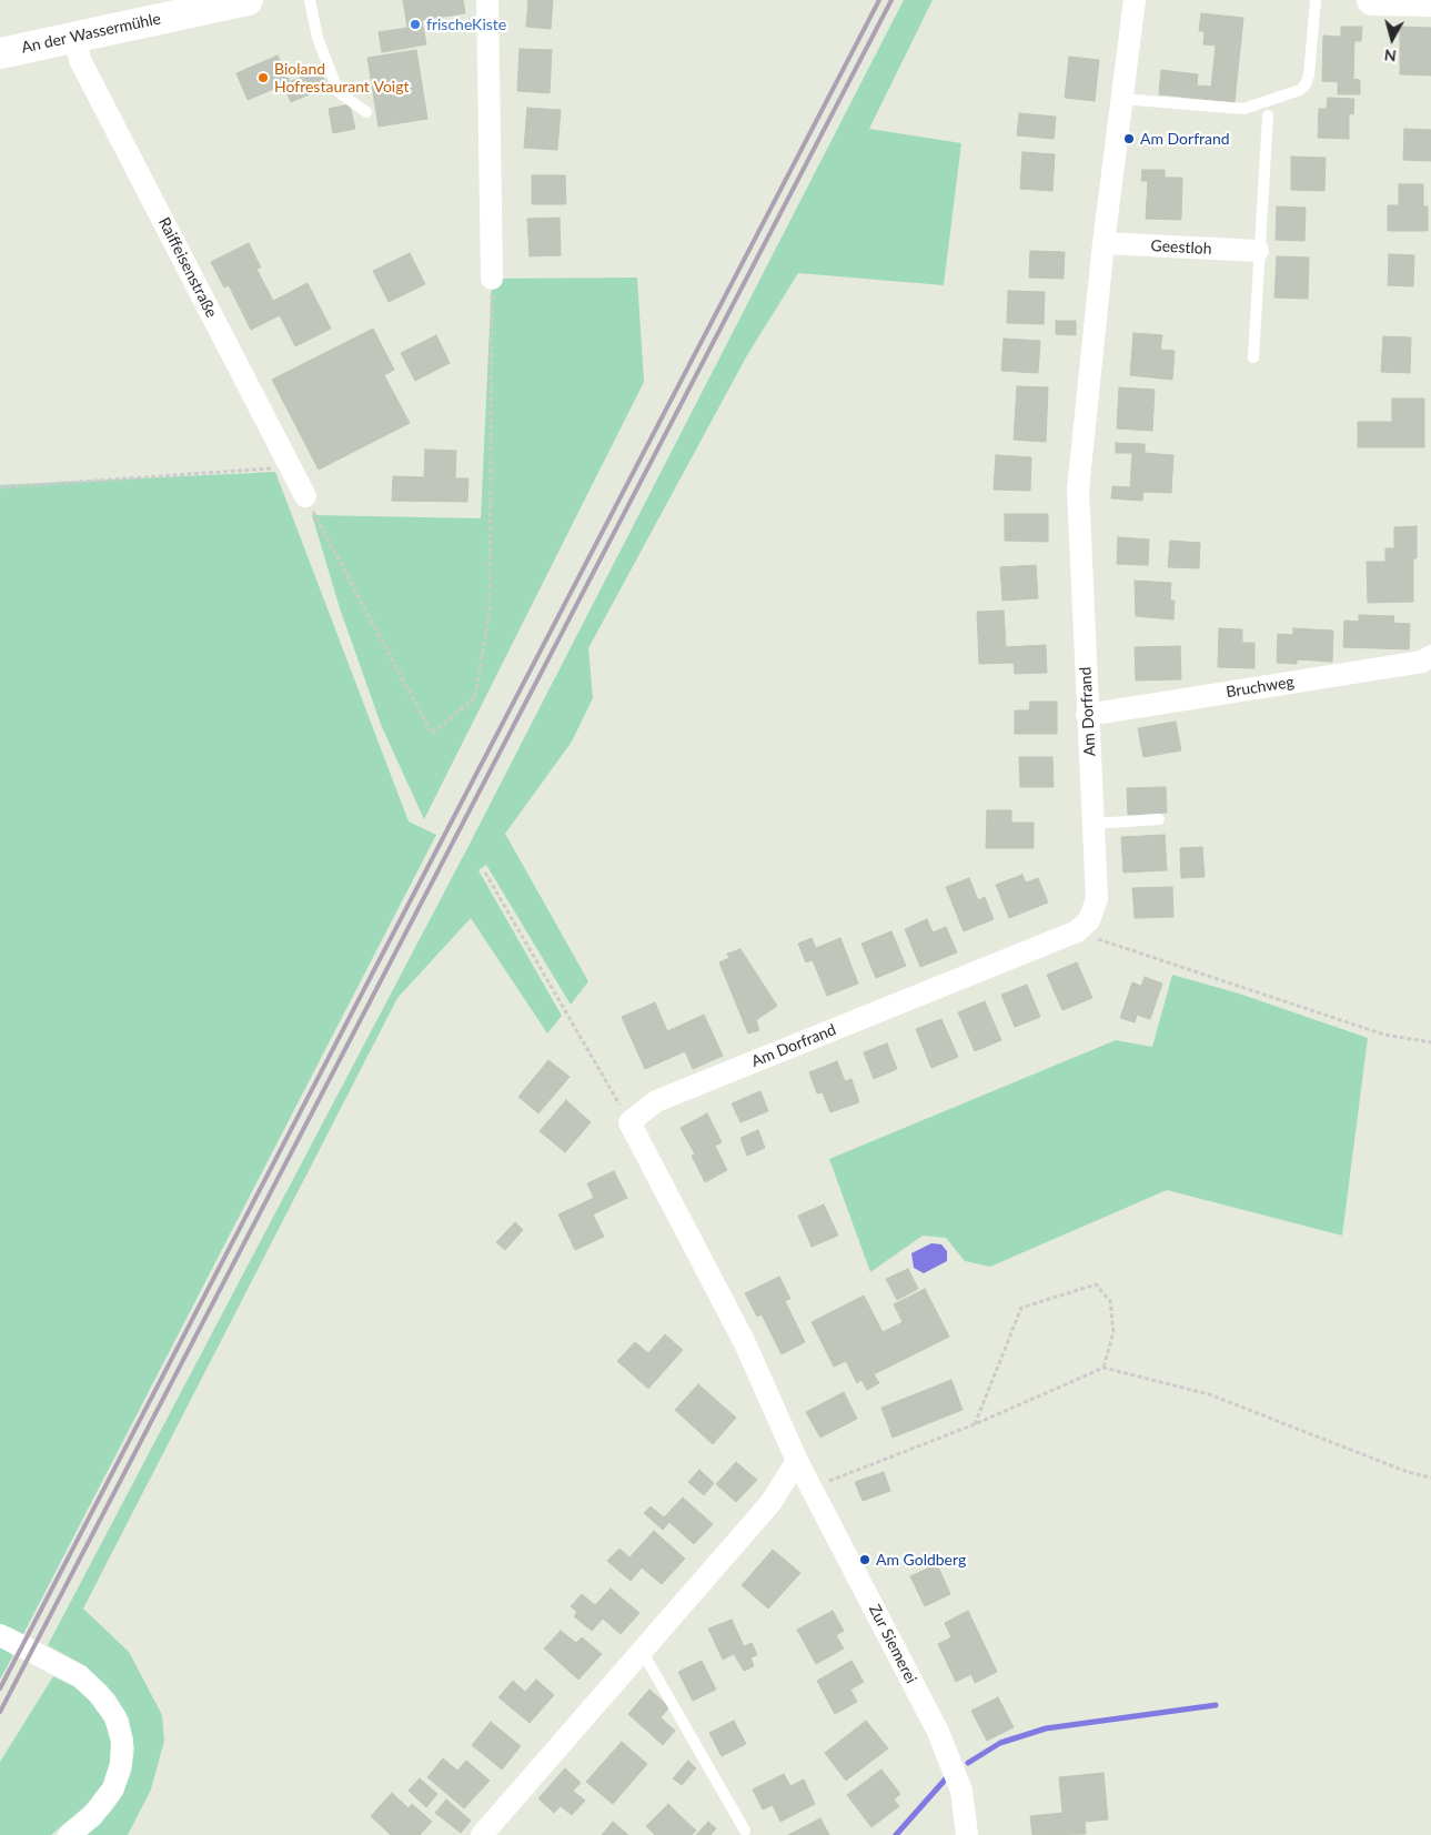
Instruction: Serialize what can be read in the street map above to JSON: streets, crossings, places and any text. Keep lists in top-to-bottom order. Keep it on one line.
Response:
{"streets":{"street":["An der Wassermühle","Geestloh","Raiffeisenstraße","Bruchweg","Am Dorfrand","Zur Siemerei"]},"crossings":[["An der Wassermühle","Raiffeisenstraße"],["Geestloh","Am Dorfrand"],["Bruchweg","Am Dorfrand"]],"places":["frischeKiste","Bioland Hofrestaurant Voigt","Am Dorfrand","Am Goldberg"],"north":"bottom"}
